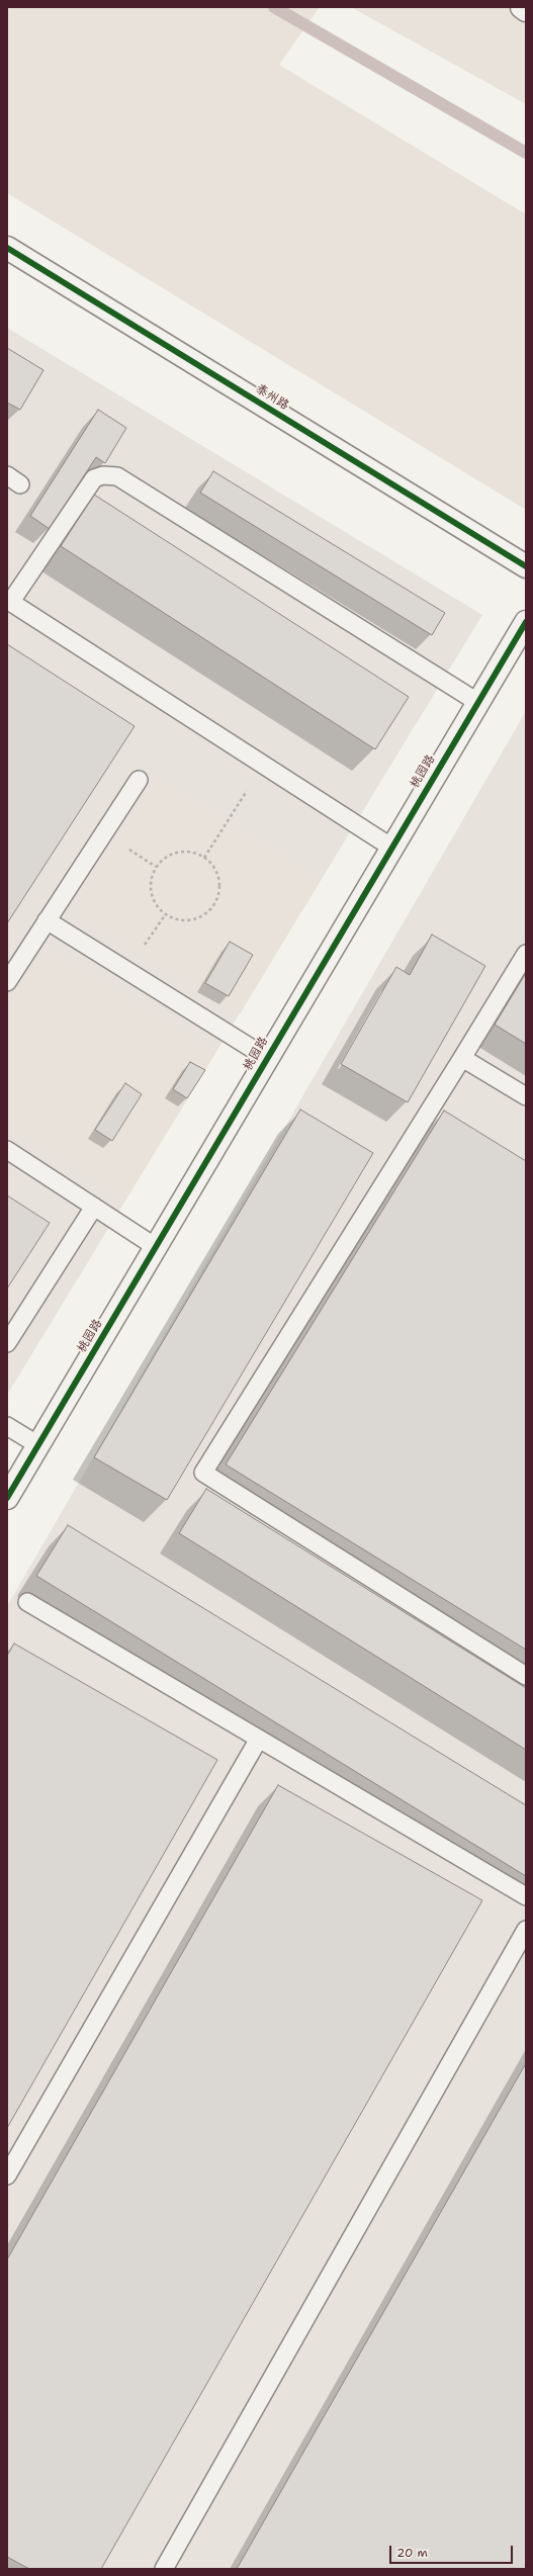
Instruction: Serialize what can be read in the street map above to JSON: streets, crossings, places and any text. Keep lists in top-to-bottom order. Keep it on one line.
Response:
{"streets":{"street":["泰州路","桃园路"]},"scale_bar":"20 m"}
